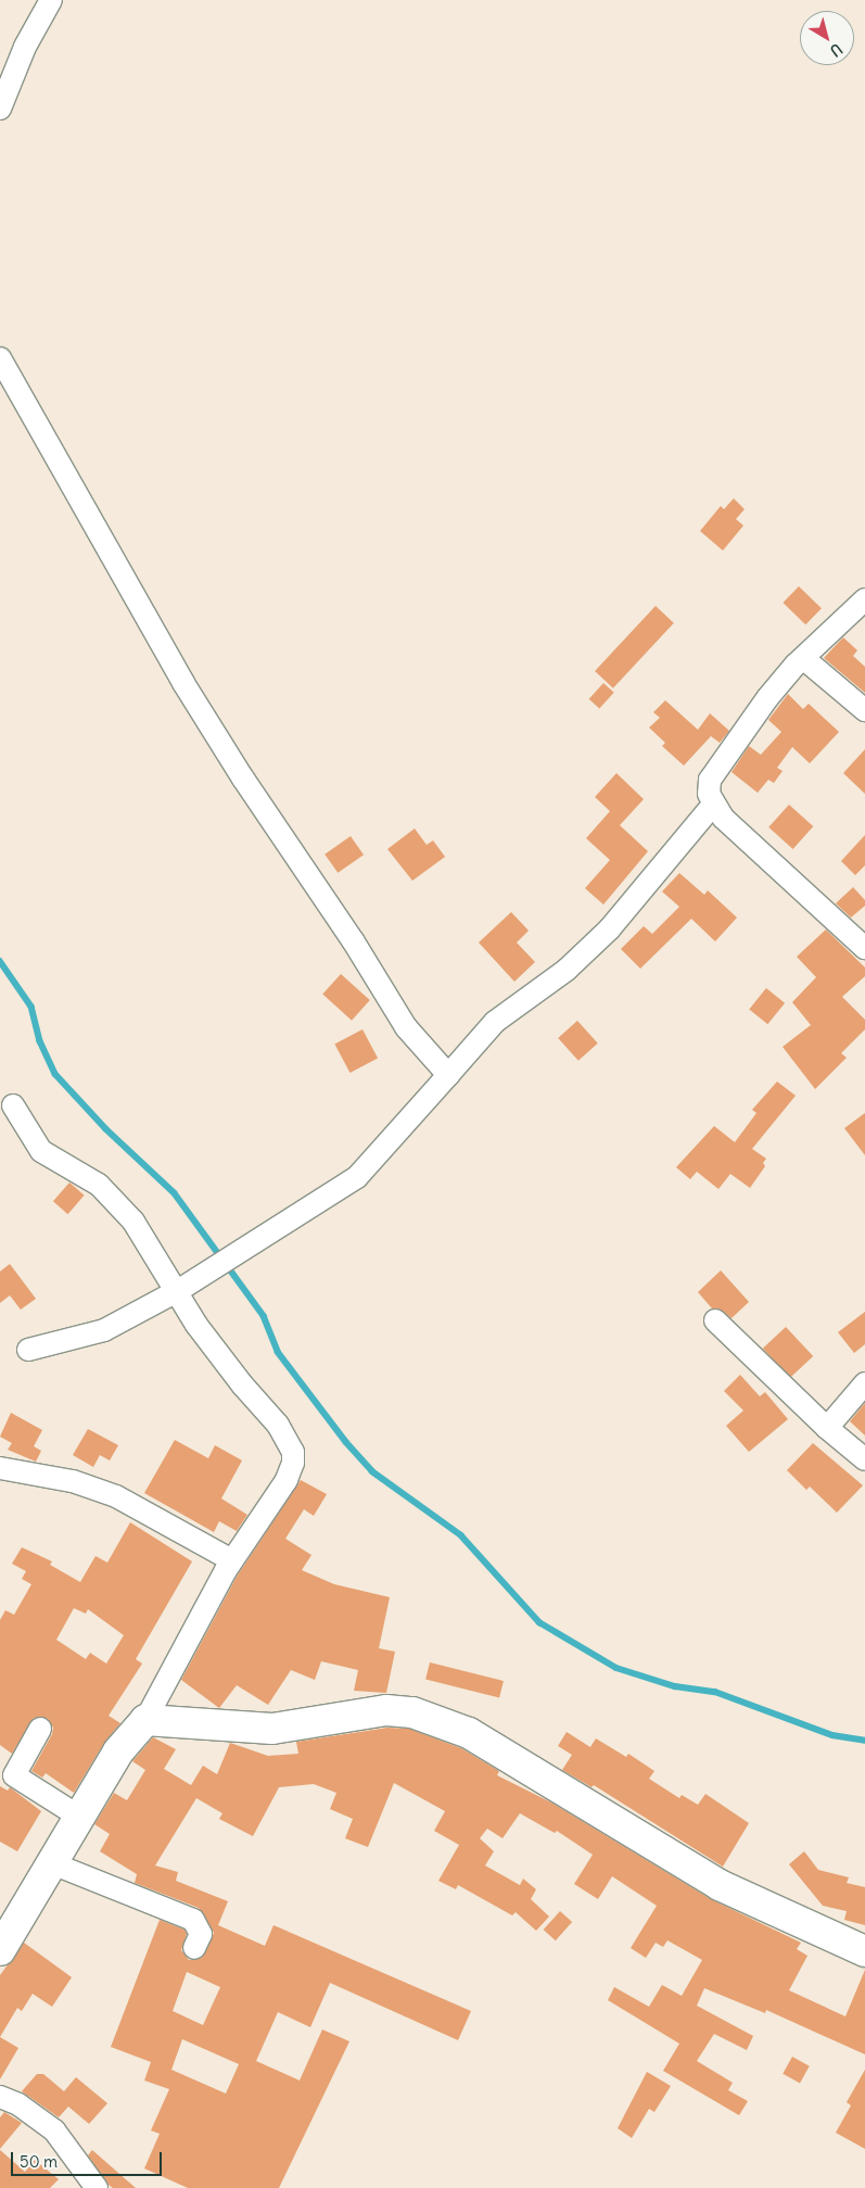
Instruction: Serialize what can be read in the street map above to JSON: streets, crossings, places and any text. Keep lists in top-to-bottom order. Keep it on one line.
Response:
{"scale_bar":"50 m","north":"bottom right"}
